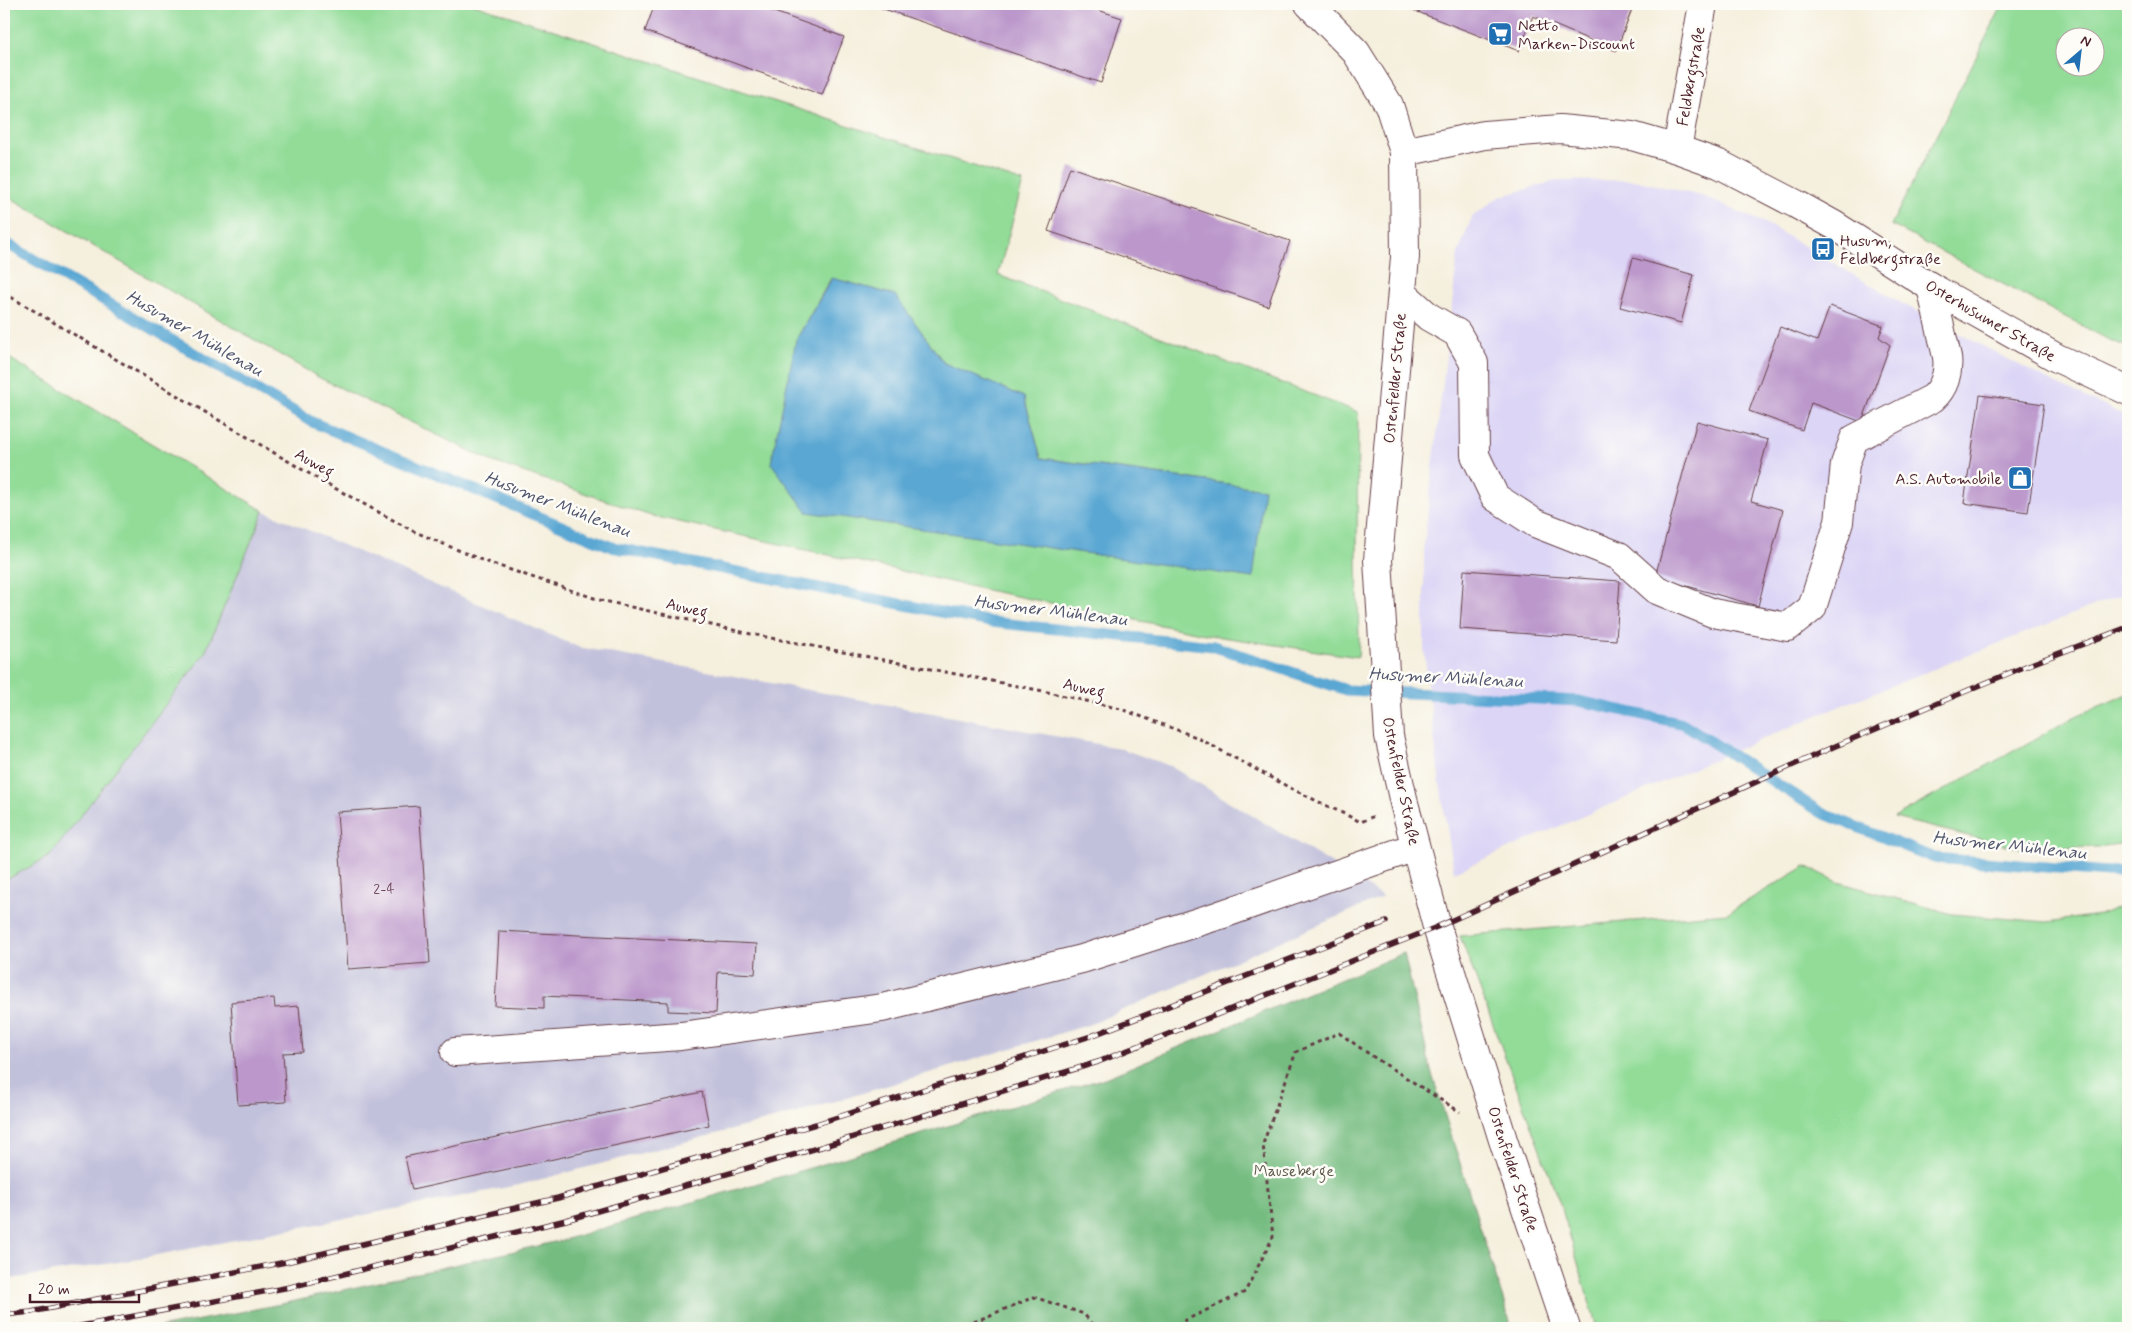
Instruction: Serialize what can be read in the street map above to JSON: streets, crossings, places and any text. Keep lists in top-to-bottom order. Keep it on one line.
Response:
{"streets":{"main road":["Feldbergstraße","Osterhusumer Straße","Ostenfelder Straße"],"path":["Auweg"]},"crossings":[["Feldbergstraße","Osterhusumer Straße"],["Osterhusumer Straße","Ostenfelder Straße"],["Ostenfelder Straße","Auweg"]],"water":["Husumer Mühlenau"],"parks":["Mauseberge"],"places":{"supermarket":["Netto Marken-Discount"],"bus stop":["Husum, Feldbergstraße"],"shop":["A.S. Automobile"]},"house_numbers":["2-4"],"scale_bar":"20 m","north":"top right"}
